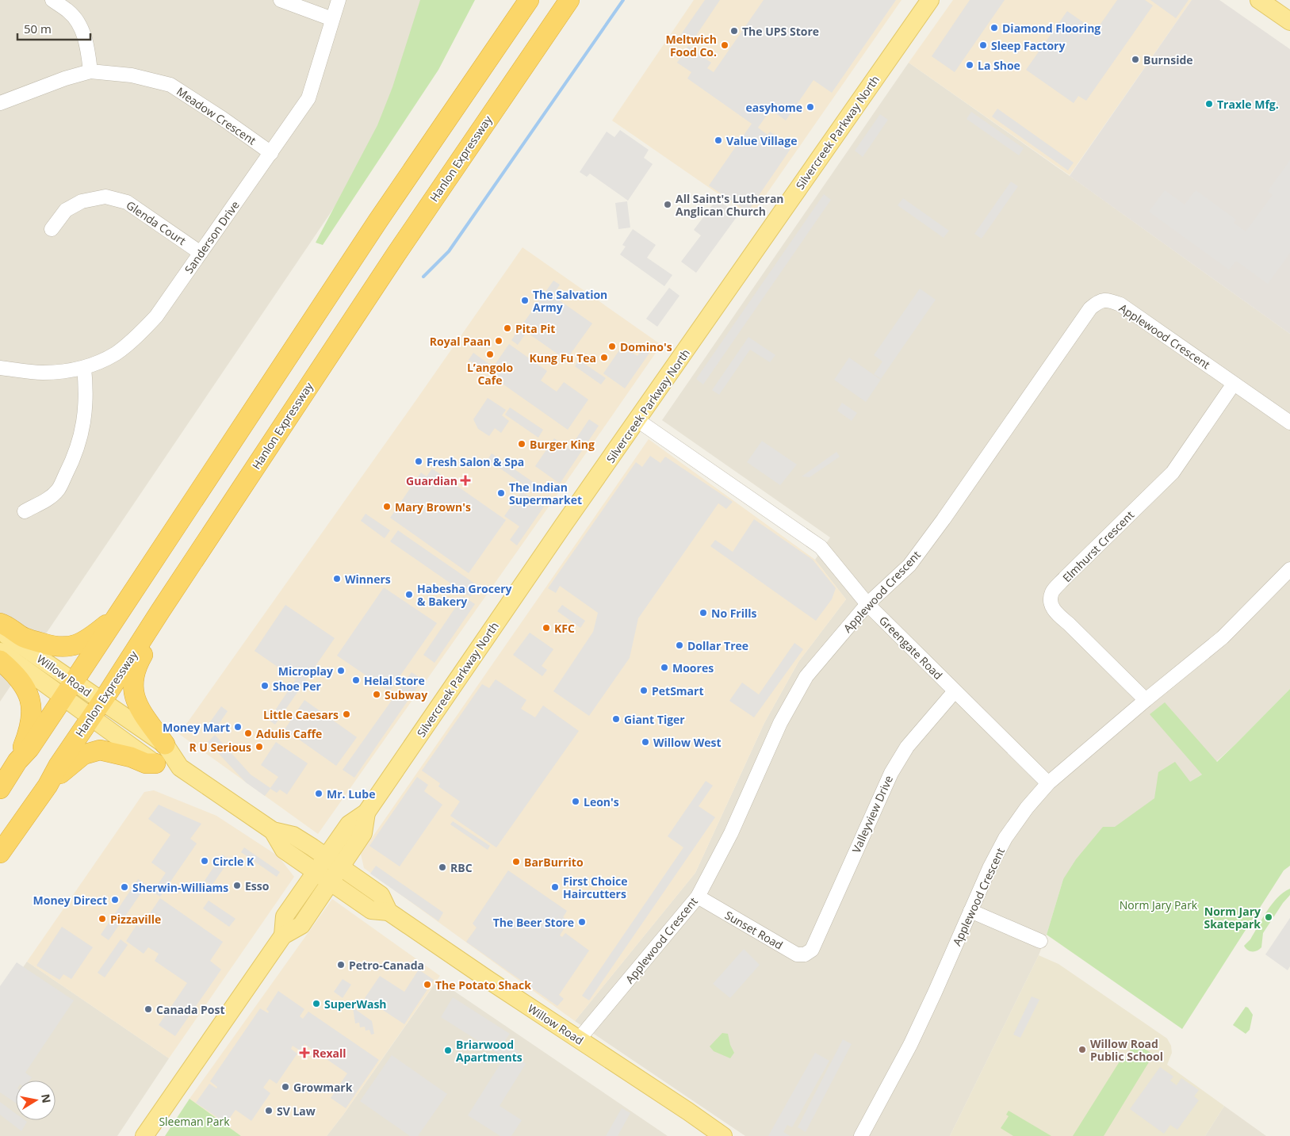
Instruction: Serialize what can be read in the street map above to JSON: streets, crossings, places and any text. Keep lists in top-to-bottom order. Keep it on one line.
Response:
{"streets":{"highway":["Hanlon Expressway"],"main road":["Silvercreek Parkway North","Willow Road"],"street":["Meadow Crescent","Glenda Court","Sanderson Drive","Applewood Crescent","Elmhurst Crescent","Greengate Road","Valleyview Drive","Sunset Road"]},"crossings":[["Meadow Crescent","Sanderson Drive"],["Silvercreek Parkway North","Greengate Road"],["Silvercreek Parkway North","Willow Road"],["Hanlon Expressway","Willow Road"],["Glenda Court","Sanderson Drive"],["Applewood Crescent","Elmhurst Crescent"],["Applewood Crescent","Greengate Road"],["Applewood Crescent","Willow Road"],["Applewood Crescent","Sunset Road"],["Greengate Road","Valleyview Drive"],["Valleyview Drive","Sunset Road"]],"parks":["Norm Jary Park","Sleeman Park"],"places":{"other":["Diamond Flooring","The UPS Store","Meltwich Food Co.","Sleep Factory","Burnside","La Shoe","Traxle Mfg.","easyhome","Value Village","All Saint's Lutheran Anglican Church","The Salvation Army","Pita Pit","Royal Paan","Domino's","L’angolo Cafe","Kung Fu Tea","Burger King","Fresh Salon & Spa","The Indian Supermarket","Mary Brown's","Winners","Habesha Grocery & Bakery","No Frills","KFC","Dollar Tree","Moores","Microplay","Helal Store","Shoe Per","PetSmart","Subway","Little Caesars","Giant Tiger","Money Mart","Adulis Caffe","Willow West","R U Serious","Mr. Lube","Leon's","Circle K","BarBurrito","RBC","Esso","Sherwin-Williams","First Choice Haircutters","Money Direct","Norm Jary Skatepark","Pizzaville","The Beer Store","Petro-Canada","The Potato Shack","SuperWash","Canada Post","Willow Road Public School","Briarwood Apartments","Growmark","SV Law"],"health":["Guardian","Rexall"]},"scale_bar":"50 m","north":"right"}
